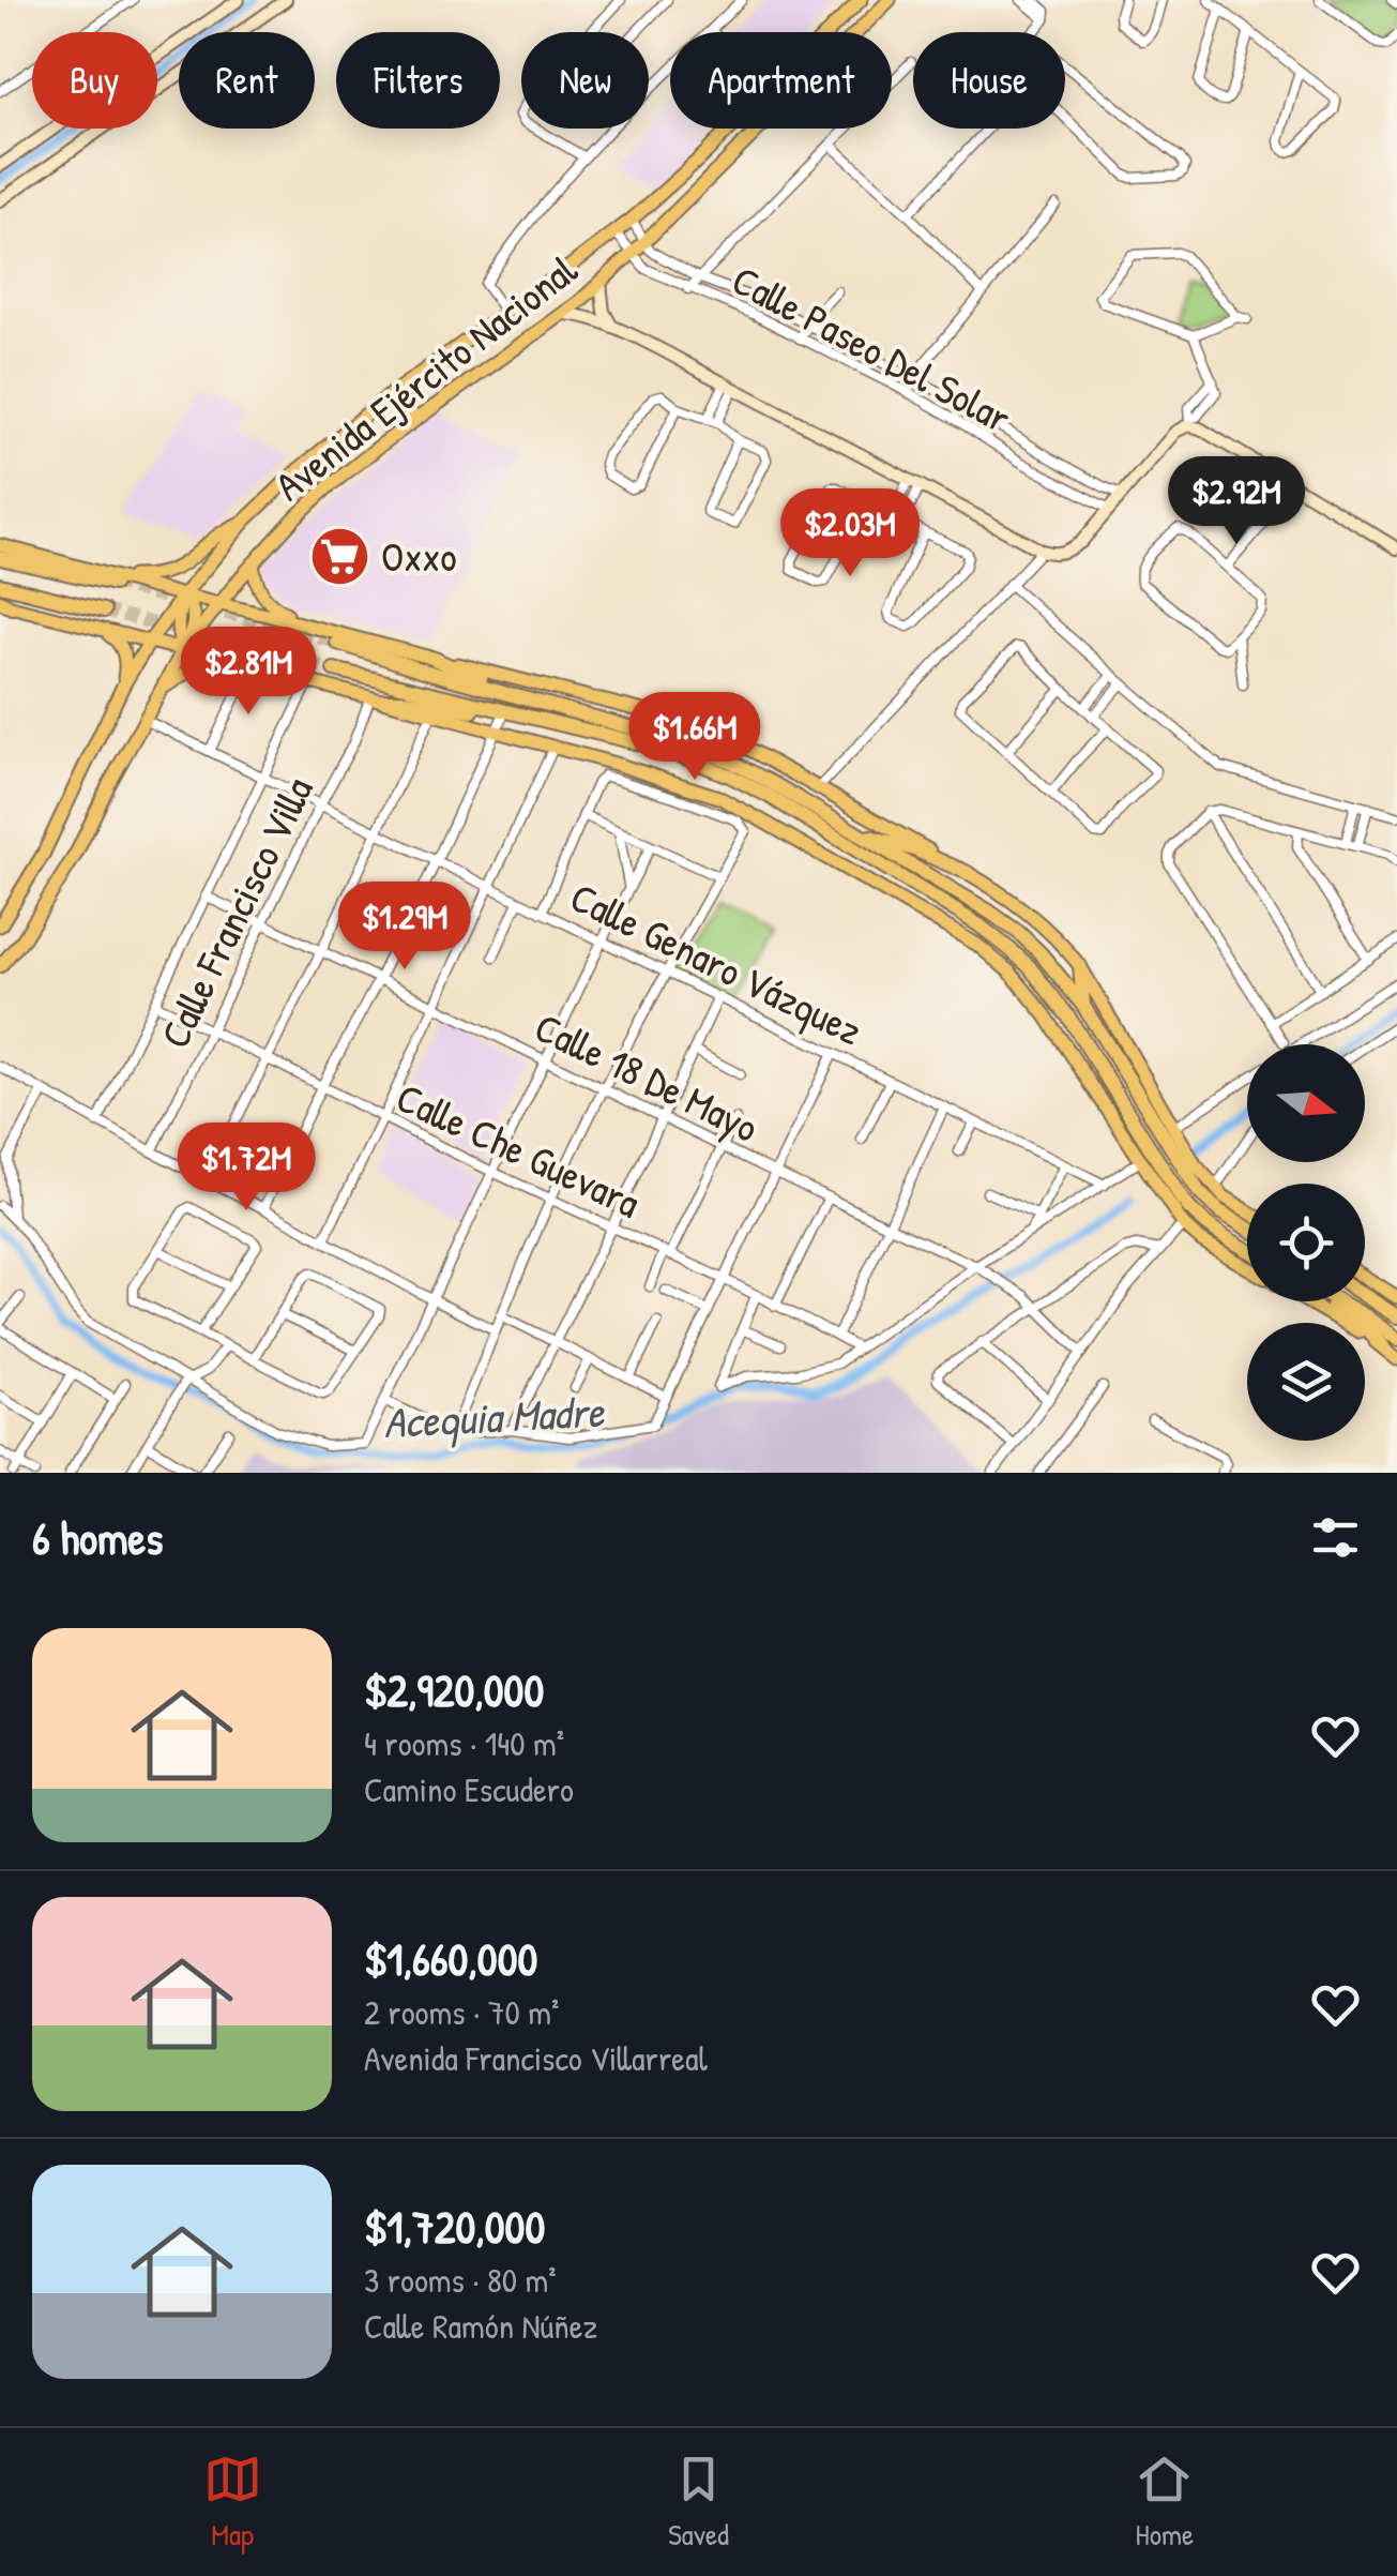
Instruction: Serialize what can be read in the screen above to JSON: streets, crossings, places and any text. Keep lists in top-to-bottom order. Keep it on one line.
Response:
{"streets":{"main road":["Avenida Ejército Nacional"],"street":["Calle Paseo Del Solar","Calle Francisco Villa","Calle Genaro Vázquez","Calle 18 De Mayo","Calle Che Guevara"]},"crossings":[["Calle Paseo Del Solar","Avenida Ejército Nacional"],["Avenida Ejército Nacional","Calle Genaro Vázquez"],["Calle Francisco Villa","Calle Genaro Vázquez"],["Calle Francisco Villa","Calle 18 De Mayo"],["Calle Francisco Villa","Calle Che Guevara"]],"water":["Acequia Madre"],"places":{"supermarket":["Oxxo"]},"north":"right","page":{"chip":["Buy","Rent","Filters","New","Apartment","House"],"price":["$2.92M","$2.03M","$2.81M","$1.66M","$1.29M","$1.72M"],"heading":"6 homes","list":[{"name":"$2,920,000","note":"4 rooms · 140 m² · Camino Escudero"},{"name":"$1,660,000","note":"2 rooms · 70 m² · Avenida Francisco Villarreal"},{"name":"$1,720,000","note":"3 rooms · 80 m² · Calle Ramón Núñez"}],"tabs":["Map","Saved","Home"]}}
